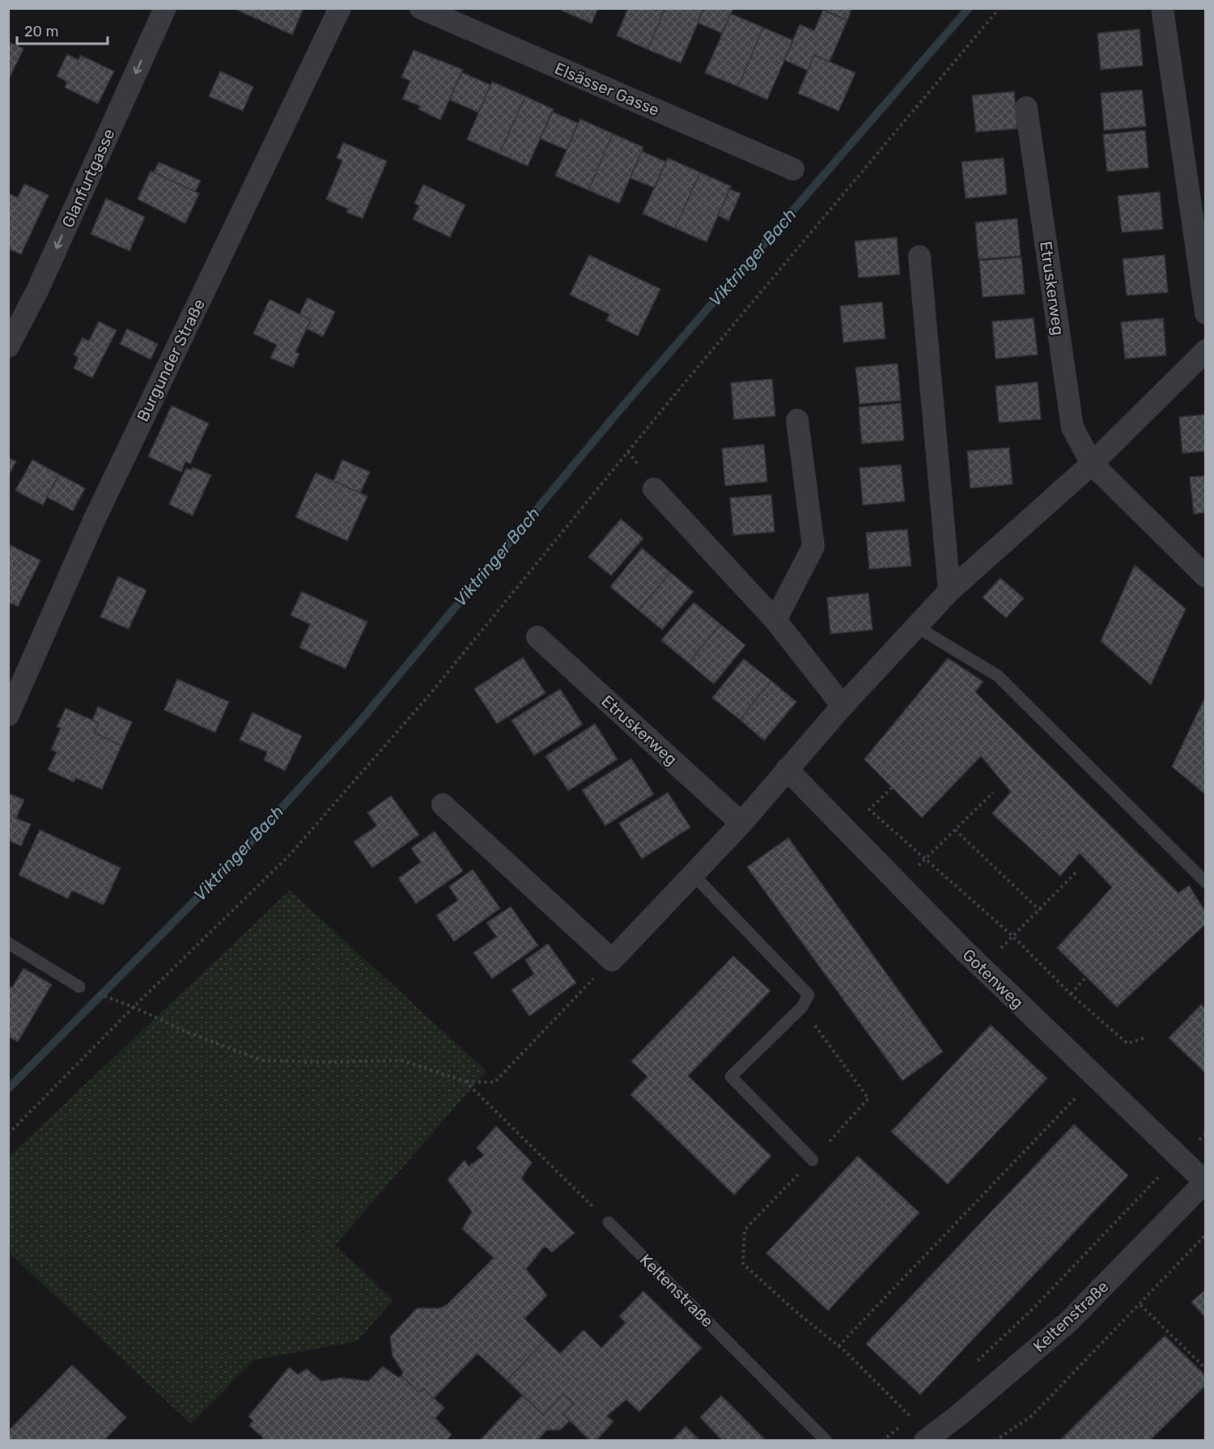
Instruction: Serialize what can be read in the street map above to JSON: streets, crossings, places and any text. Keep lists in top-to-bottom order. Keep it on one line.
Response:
{"streets":{"street":["Elsässer Gasse","Glanfurtgasse","Etruskerweg","Burgunder Straße","Gotenweg","Keltenstraße"]},"crossings":[["Gotenweg","Keltenstraße"]],"one_way":["Glanfurtgasse"],"water":["Viktringer Bach"],"scale_bar":"20 m"}
